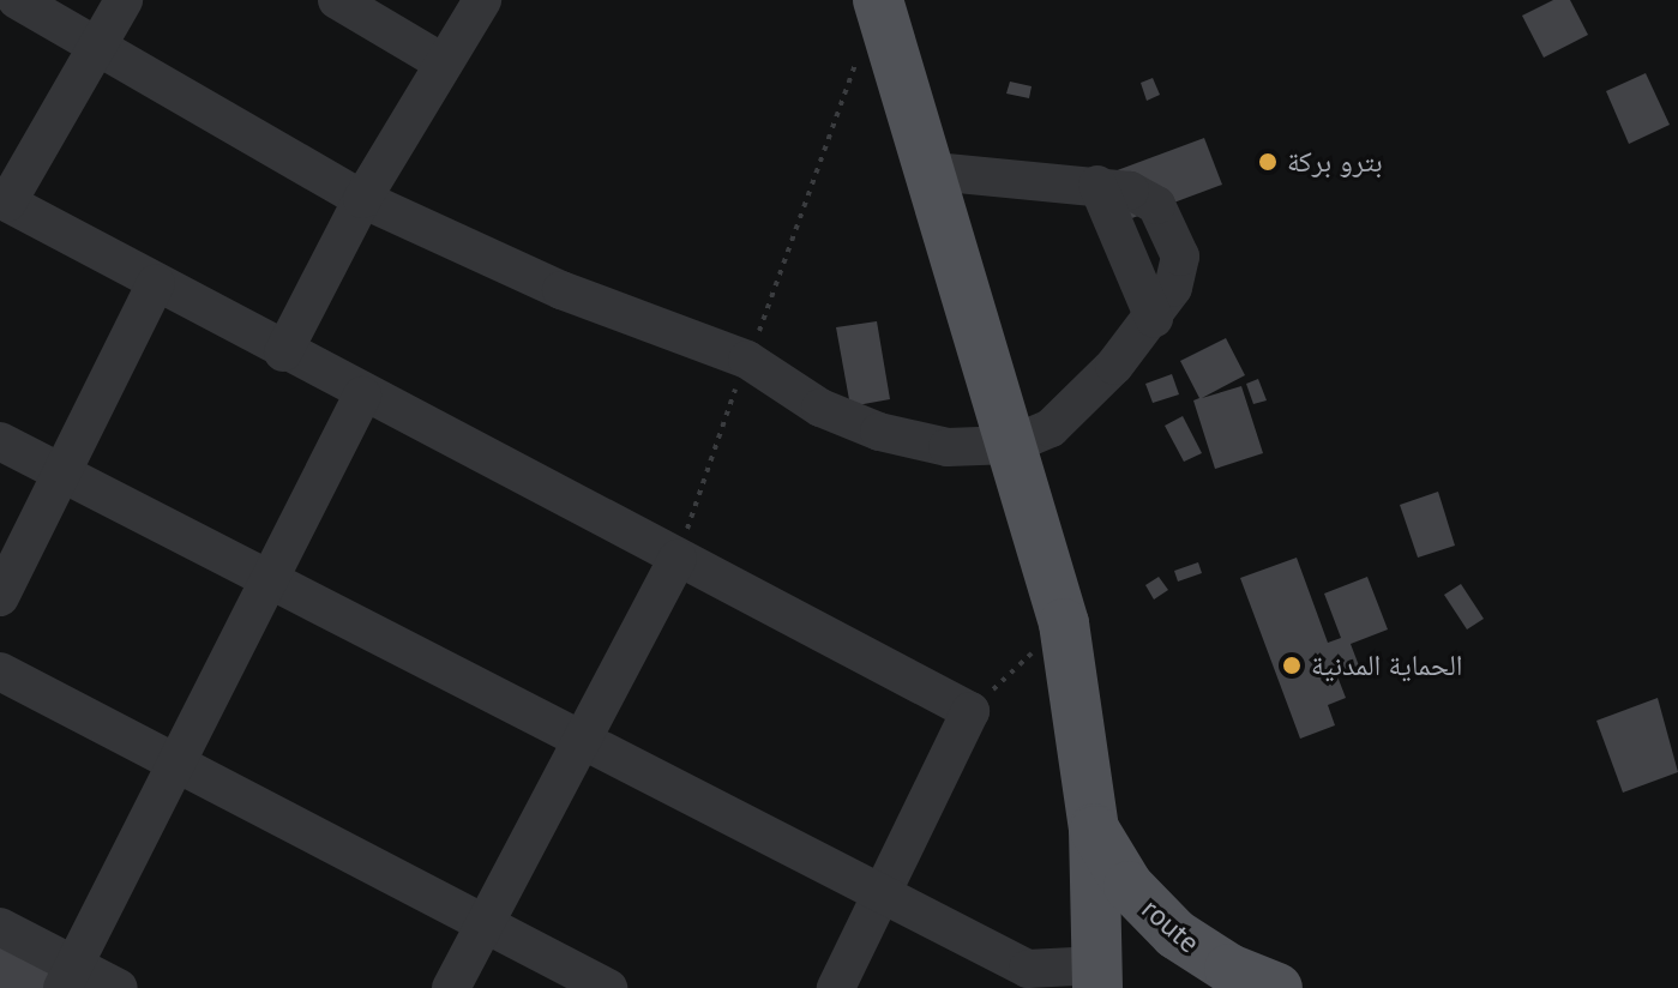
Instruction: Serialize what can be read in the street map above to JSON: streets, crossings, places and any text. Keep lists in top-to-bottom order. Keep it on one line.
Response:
{"streets":{"main road":["route"]},"places":["بترو بركة","الحماية المدنية"]}
